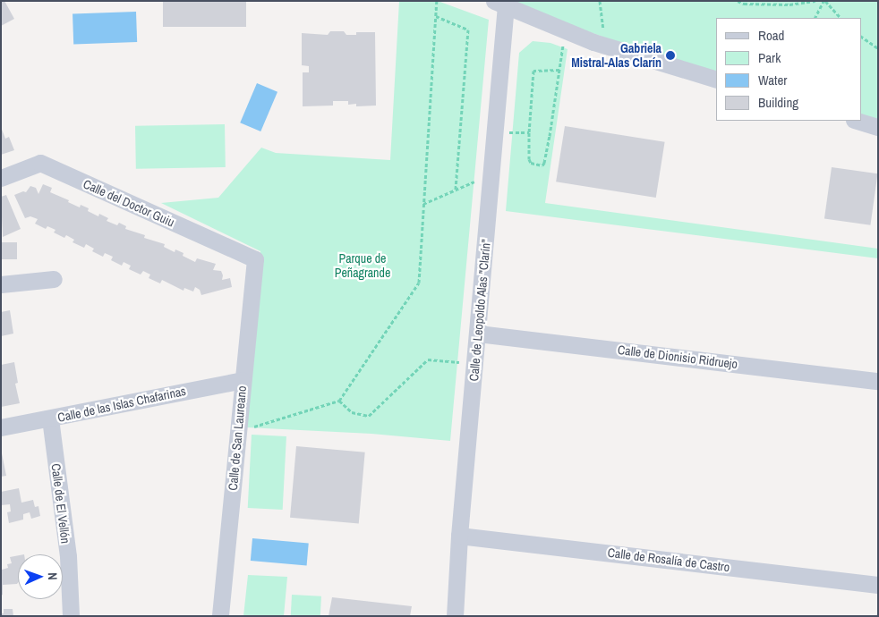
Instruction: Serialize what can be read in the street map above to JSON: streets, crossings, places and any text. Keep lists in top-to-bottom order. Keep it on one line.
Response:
{"streets":{"street":["Calle del Doctor Guiu","Calle de Leopoldo Alas \"Clarín\"","Calle de Dionisio Ridruejo","Calle de las Islas Chafarinas","Calle de San Laureano","Calle de El Vellón","Calle de Rosalía de Castro"]},"crossings":[["Calle del Doctor Guiu","Calle de San Laureano"],["Calle de Leopoldo Alas \"Clarín\"","Calle de Dionisio Ridruejo"],["Calle de Leopoldo Alas \"Clarín\"","Calle de Rosalía de Castro"],["Calle de las Islas Chafarinas","Calle de San Laureano"],["Calle de las Islas Chafarinas","Calle de El Vellón"]],"parks":["Parque de Peñagrande"],"places":["Gabriela Mistral-Alas Clarín"],"legend":["Road","Park","Water","Building"],"north":"right"}
